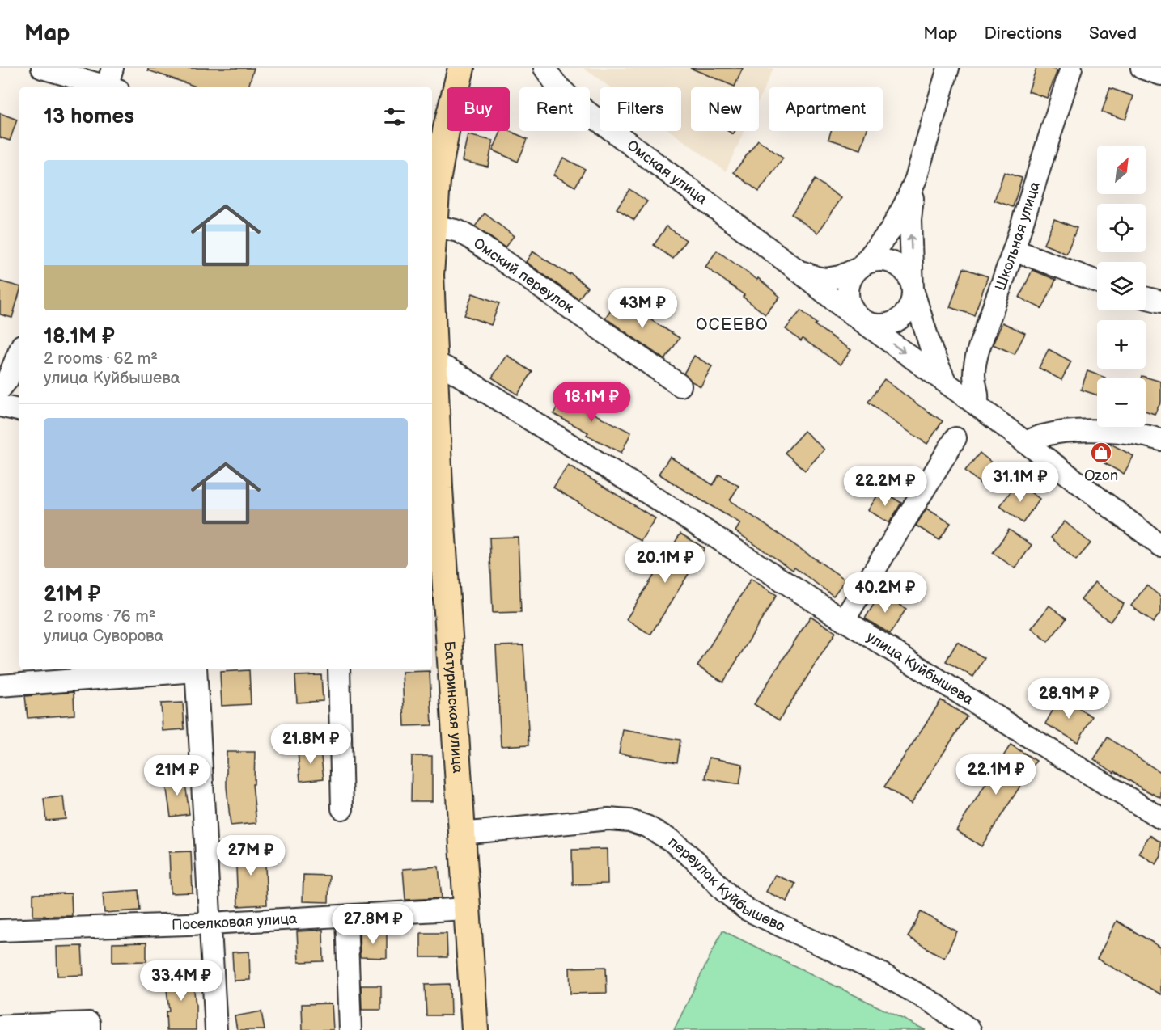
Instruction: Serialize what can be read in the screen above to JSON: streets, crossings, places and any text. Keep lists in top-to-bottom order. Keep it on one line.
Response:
{"streets":{"main road":["Батуринская улица"],"street":["Омская улица","Школьная улица","Омский переулок","улица Куйбышева","переулок Куйбышева","Поселковая улица"]},"crossings":[["Омская улица","Школьная улица"],["Омский переулок","Батуринская улица"],["улица Куйбышева","Батуринская улица"],["Батуринская улица","переулок Куйбышева"],["Батуринская улица","Поселковая улица"]],"districts":["ОСЕЕВО"],"places":{"shop":["Ozon"]},"north":"top right","page":{"header":"Map","nav":["Map","Directions","Saved"],"chip":["Buy","Rent","Filters","New","Apartment"],"heading":"13 homes","map_buttons":["+","−"],"list":[{"name":"18.1M ₽","note":"2 rooms · 62 m² · улица Куйбышева"},{"name":"21M ₽","note":"2 rooms · 76 m² · улица Суворова"}],"price":["43M ₽","18.1M ₽","31.1M ₽","22.2M ₽","20.1M ₽","40.2M ₽","28.9M ₽","21.8M ₽","22.1M ₽","21M ₽","27M ₽","27.8M ₽","33.4M ₽"]}}
